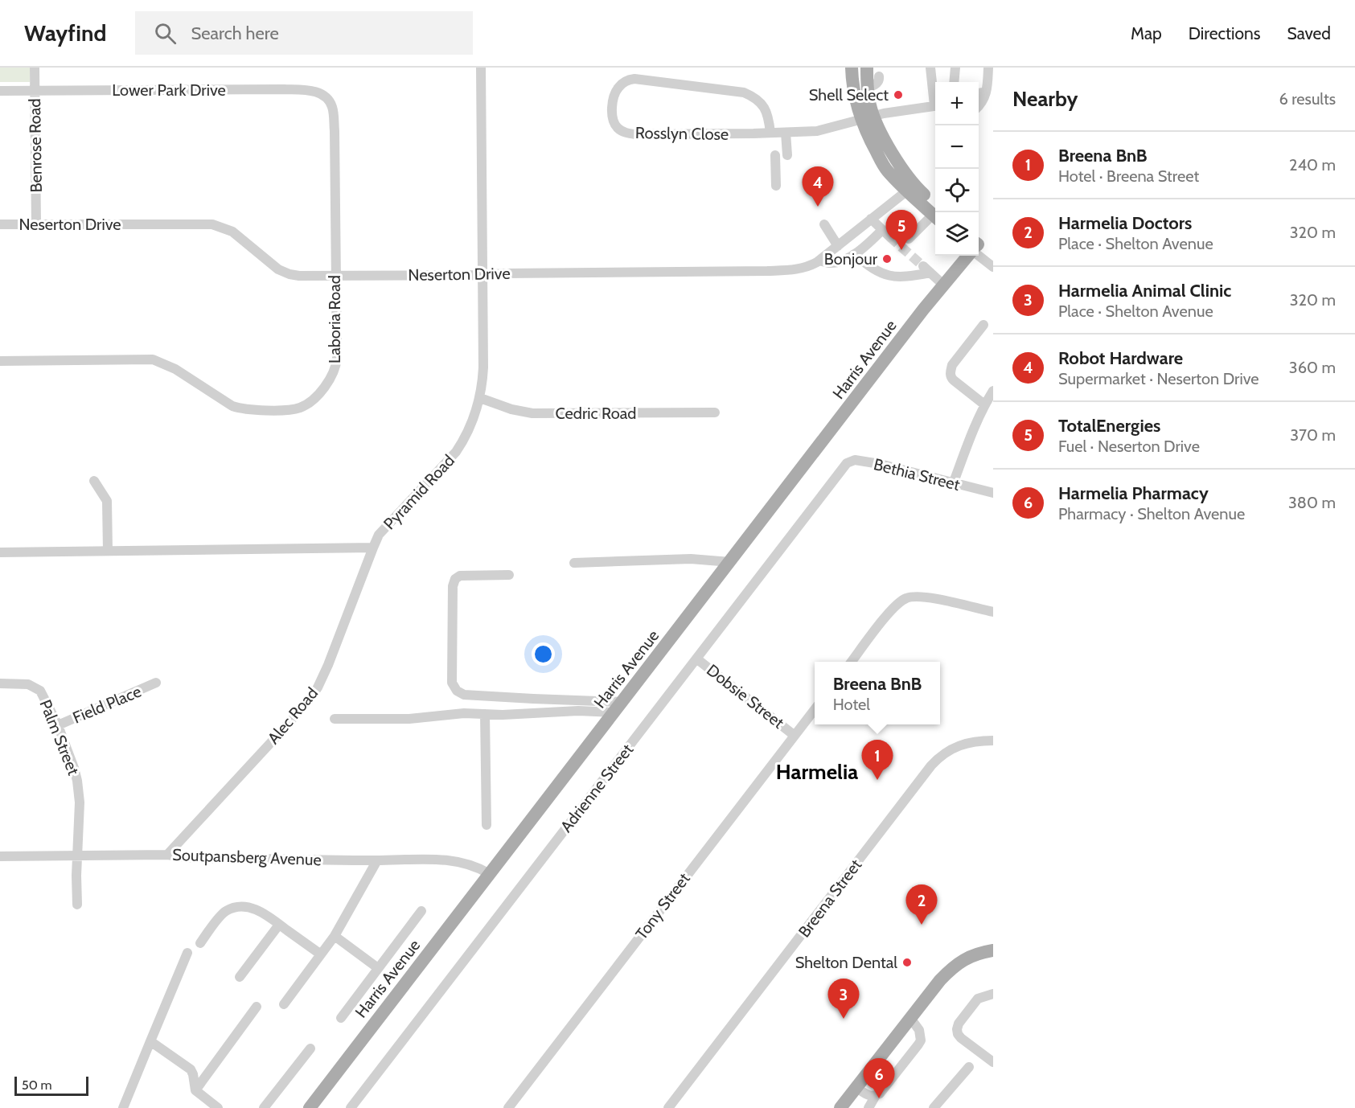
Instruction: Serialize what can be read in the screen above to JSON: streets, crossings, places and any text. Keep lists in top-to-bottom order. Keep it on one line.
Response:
{"streets":{"main road":["Harris Avenue"],"street":["Lower Park Drive","Rosslyn Close","Benrose Road","Neserton Drive","Laboria Road","Cedric Road","Bethia Street","Pyramid Road","Dobsie Street","Field Place","Alec Road","Palm Street","Adrienne Street","Soutpansberg Avenue","Breena Street","Tony Street"]},"crossings":[["Lower Park Drive","Benrose Road"],["Lower Park Drive","Laboria Road"],["Benrose Road","Neserton Drive"],["Neserton Drive","Laboria Road"],["Neserton Drive","Pyramid Road"],["Harris Avenue","Soutpansberg Avenue"],["Cedric Road","Pyramid Road"],["Bethia Street","Adrienne Street"],["Pyramid Road","Alec Road"],["Dobsie Street","Adrienne Street"],["Dobsie Street","Tony Street"],["Field Place","Palm Street"],["Alec Road","Soutpansberg Avenue"],["Palm Street","Soutpansberg Avenue"]],"districts":["Harmelia"],"places":["Shell Select","Bonjour","Shelton Dental"],"scale_bar":"50 m","page":{"header":"Wayfind","search":"Search here","nav":["Map","Directions","Saved"],"heading":["Nearby","6 results"],"map_buttons":["+","−"],"list":[{"mark":"1","name":"Breena BnB","note":"Hotel · Breena Street","value":"240 m"},{"mark":"2","name":"Harmelia Doctors","note":"Place · Shelton Avenue","value":"320 m"},{"mark":"3","name":"Harmelia Animal Clinic","note":"Place · Shelton Avenue","value":"320 m"},{"mark":"4","name":"Robot Hardware","note":"Supermarket · Neserton Drive","value":"360 m"},{"mark":"5","name":"TotalEnergies","note":"Fuel · Neserton Drive","value":"370 m"},{"mark":"6","name":"Harmelia Pharmacy","note":"Pharmacy · Shelton Avenue","value":"380 m"}],"pins":["4","5","1","2","3","6"],"popup":["Breena BnB","Hotel"],"scale":"50 m"}}
